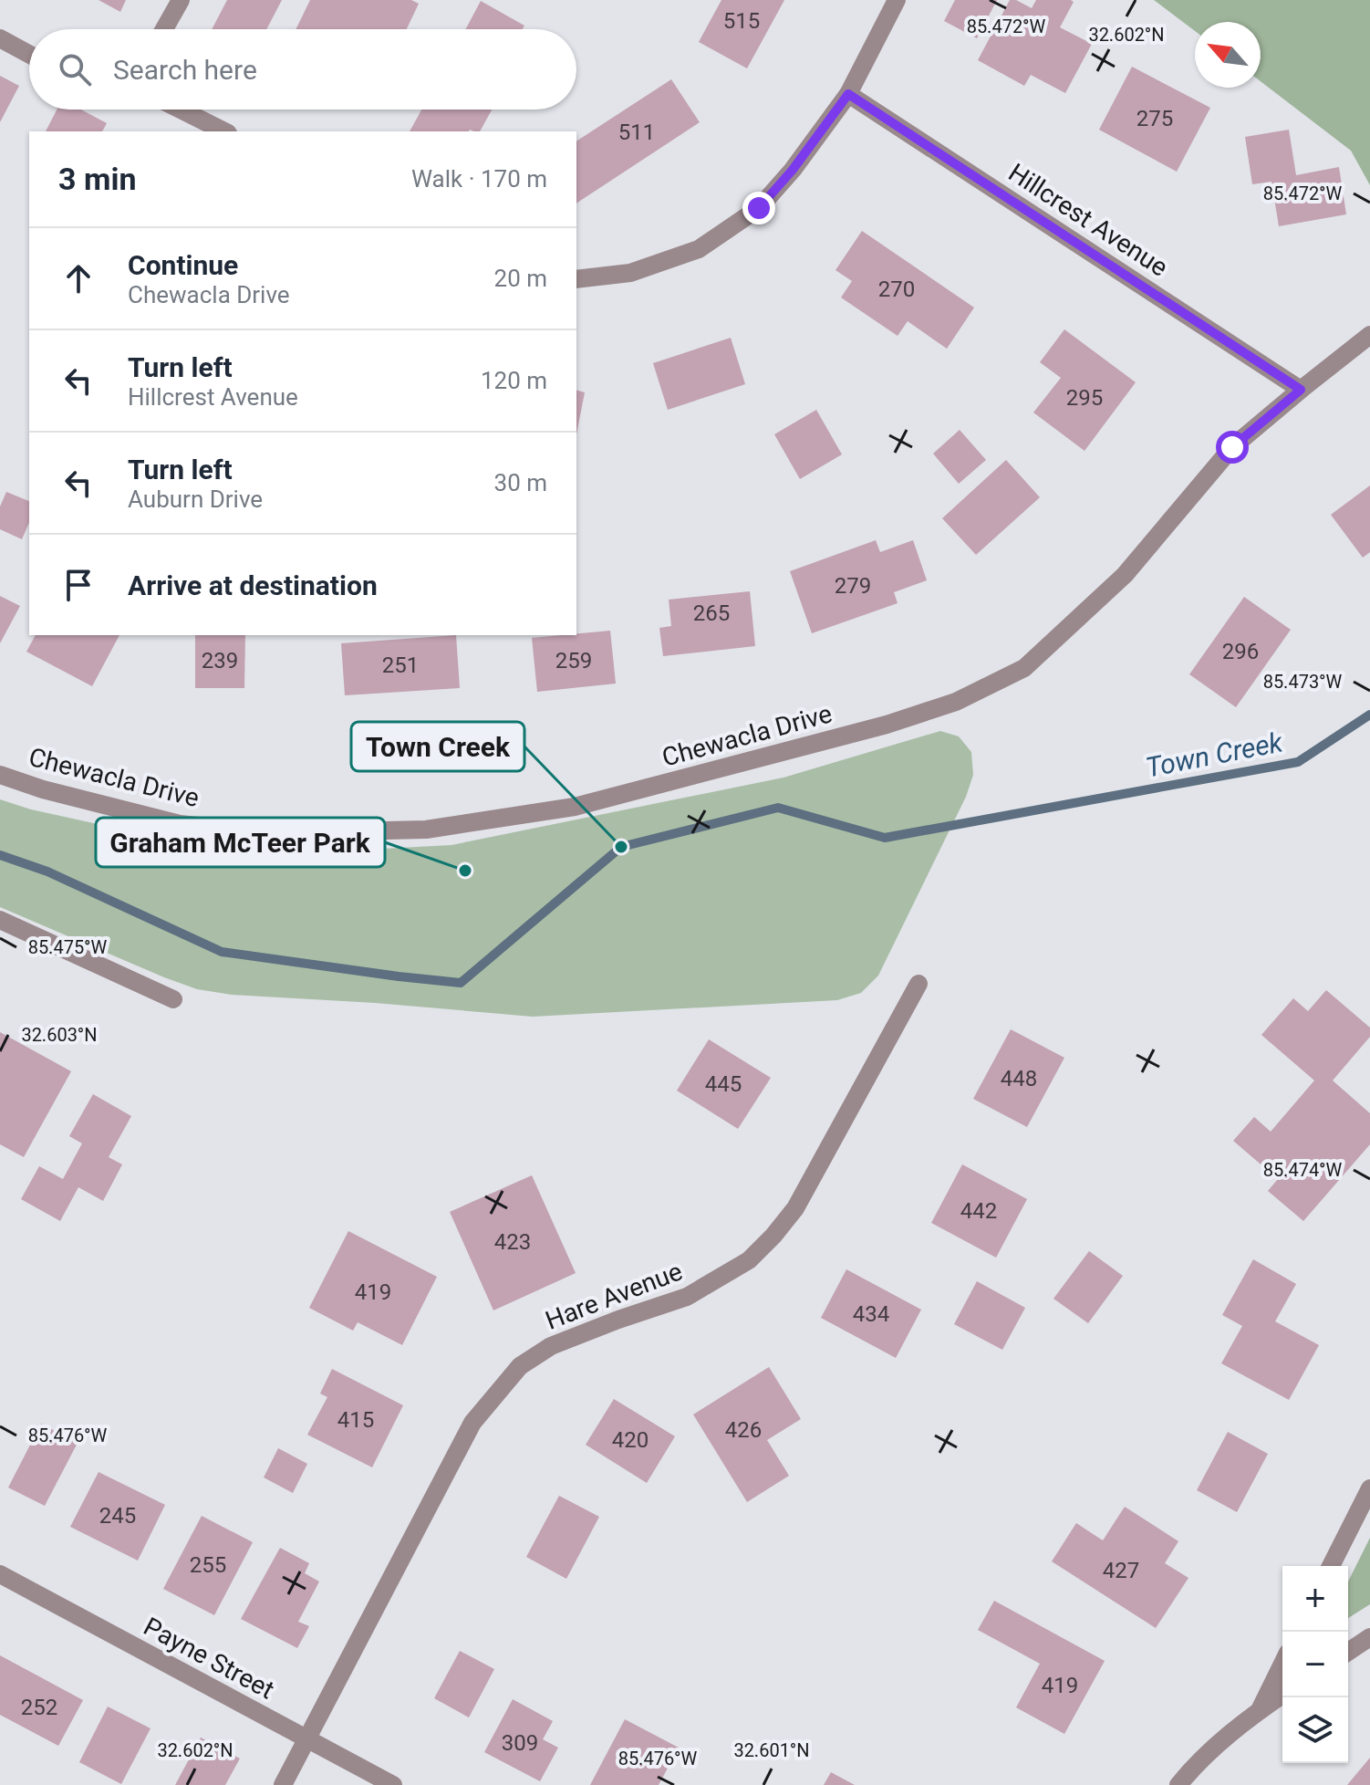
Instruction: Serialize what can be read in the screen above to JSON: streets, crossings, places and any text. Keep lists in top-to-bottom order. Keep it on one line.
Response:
{"streets":{"street":["Hillcrest Avenue","Chewacla Drive","Hare Avenue","Payne Street"]},"crossings":[["Hillcrest Avenue","Chewacla Drive"],["Hare Avenue","Payne Street"]],"water":["Town Creek"],"places":["Town Creek","Graham McTeer Park"],"house_numbers":["515","275","511","270","295","279","265","296","239","259","251","448","445","442","423","419","434","415","426","420","245","255","427","419","252","309"],"north":"top left","page":{"search":"Search here","heading":["3 min","Walk · 170 m"],"list":[["Continue","Chewacla Drive","20 m"],["Turn left","Hillcrest Avenue","120 m"],["Turn left","Auburn Drive","30 m"],"Arrive at destination"],"map_buttons":["+","−"]},"coordinates":["85.472°W","32.602°N","85.473°W","85.475°W","32.603°N","85.474°W","85.476°W","32.601°N"]}
